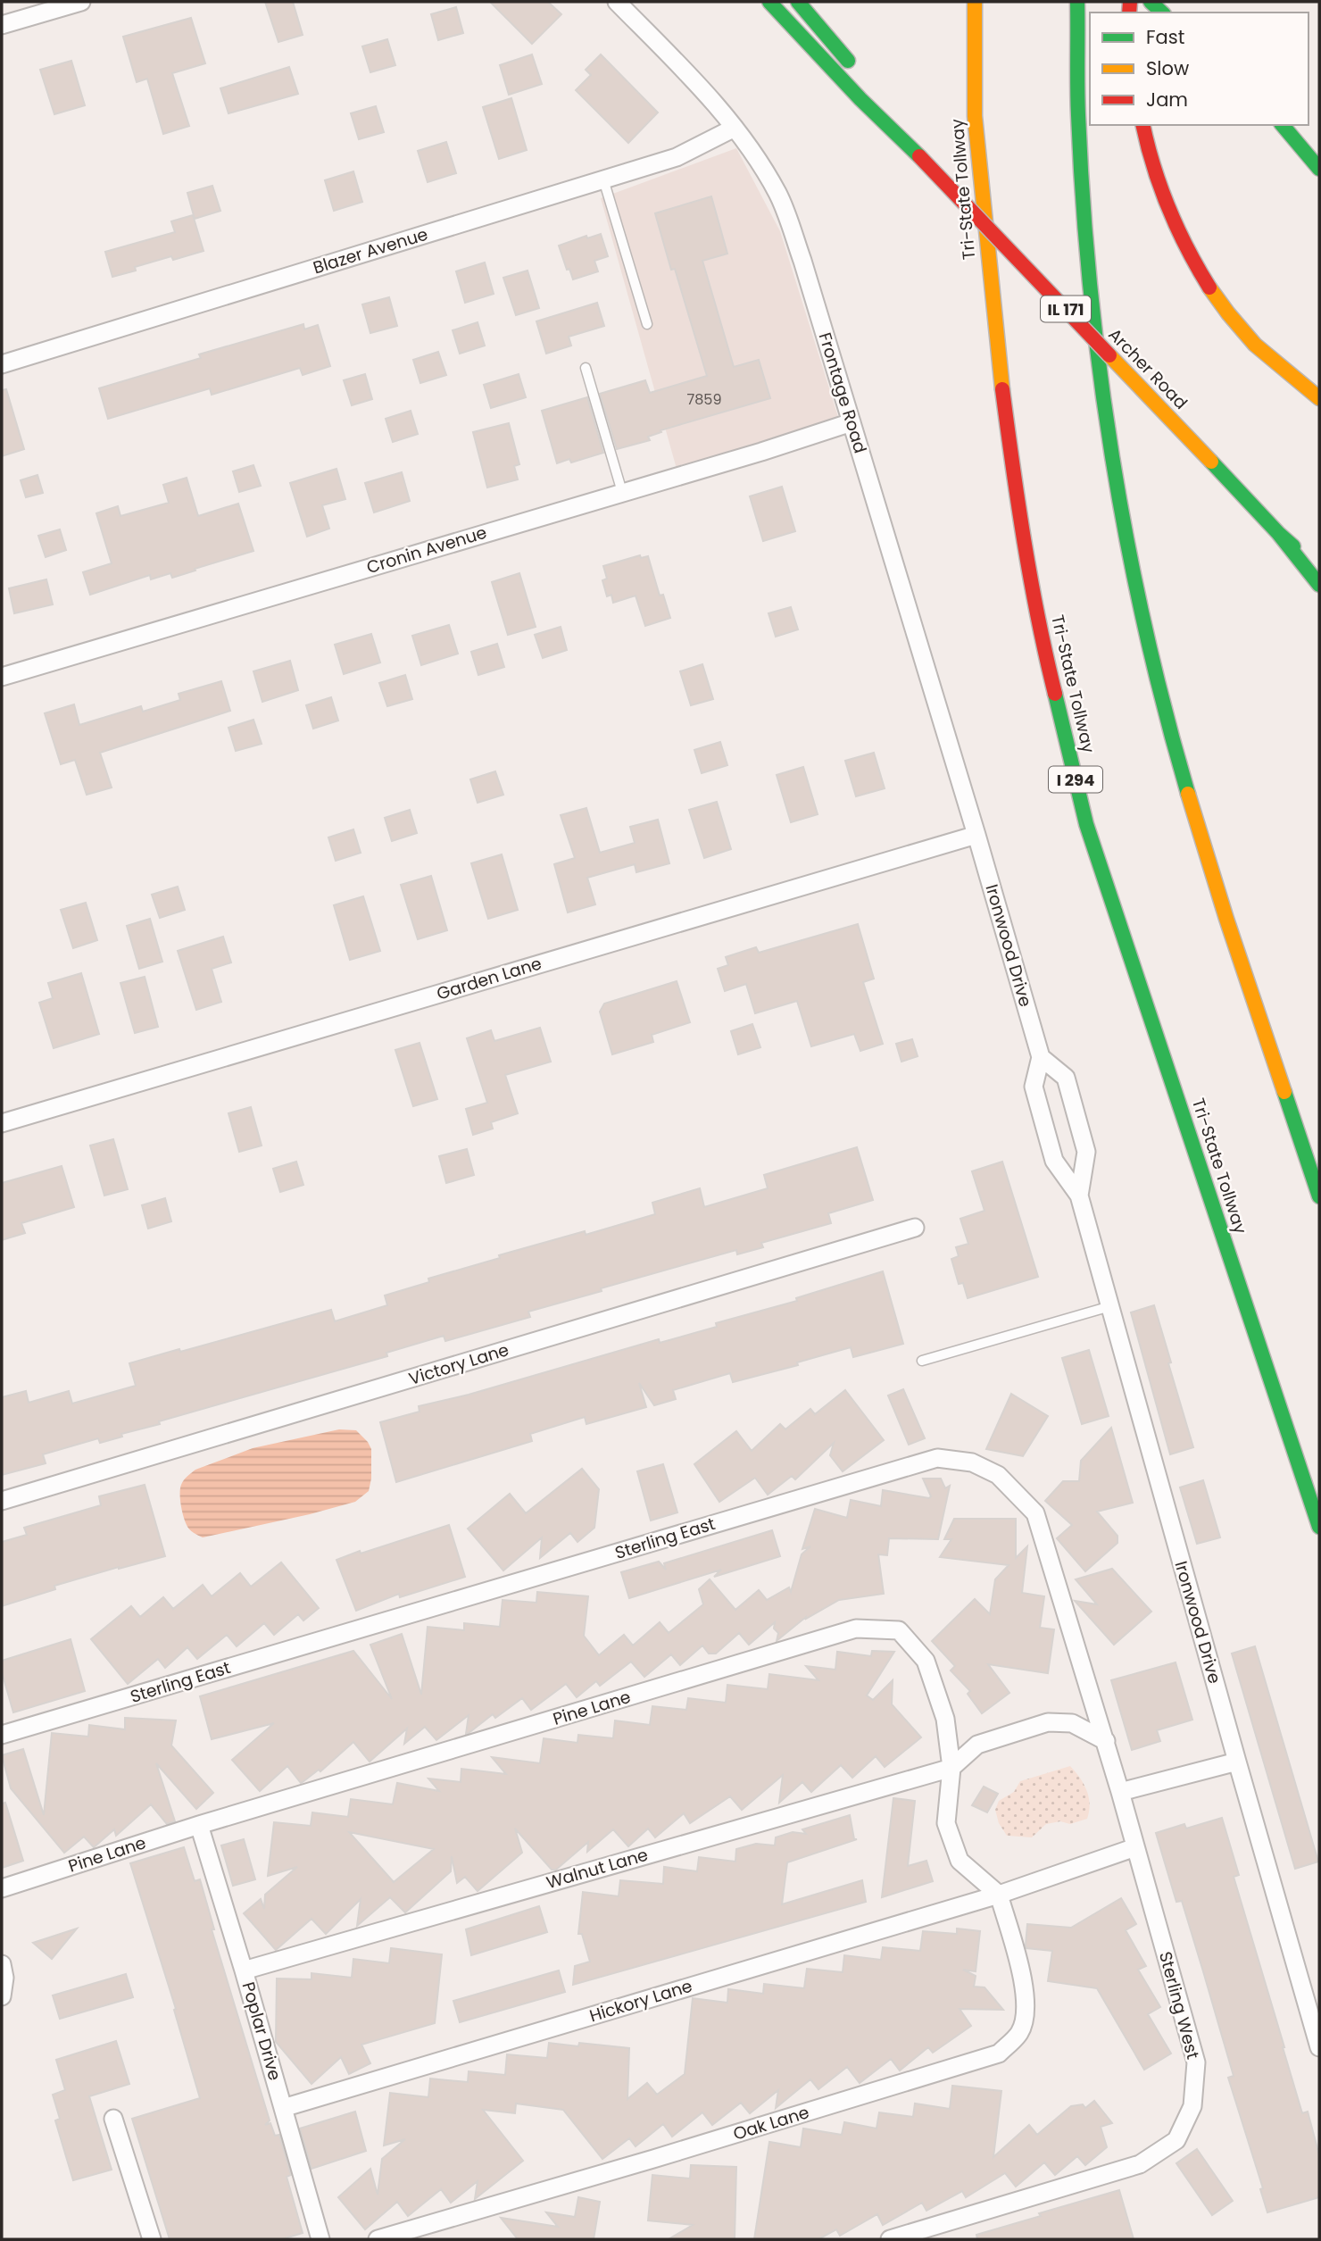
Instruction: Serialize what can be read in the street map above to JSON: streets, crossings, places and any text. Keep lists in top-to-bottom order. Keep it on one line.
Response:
{"streets":{"main road":["Tri-State Tollway","IL 171","Archer Road","I 294"],"street":["Blazer Avenue","Frontage Road","Cronin Avenue","Ironwood Drive","Garden Lane","Victory Lane","Sterling East","Pine Lane","Walnut Lane","Hickory Lane","Sterling West","Poplar Drive","Oak Lane"]},"crossings":[["Blazer Avenue","Frontage Road"],["Frontage Road","Cronin Avenue"],["Frontage Road","Ironwood Drive"],["Frontage Road","Garden Lane"],["Ironwood Drive","Garden Lane"],["Sterling East","Pine Lane"],["Sterling East","Walnut Lane"],["Sterling East","Hickory Lane"],["Sterling East","Sterling West"],["Sterling East","Oak Lane"],["Pine Lane","Walnut Lane"],["Pine Lane","Hickory Lane"],["Pine Lane","Sterling West"],["Pine Lane","Poplar Drive"],["Pine Lane","Oak Lane"],["Walnut Lane","Hickory Lane"],["Walnut Lane","Sterling West"],["Walnut Lane","Poplar Drive"],["Walnut Lane","Oak Lane"],["Hickory Lane","Sterling West"],["Hickory Lane","Poplar Drive"],["Hickory Lane","Oak Lane"],["Sterling West","Oak Lane"]],"house_numbers":["7859"],"legend":["Fast","Slow","Jam"]}
